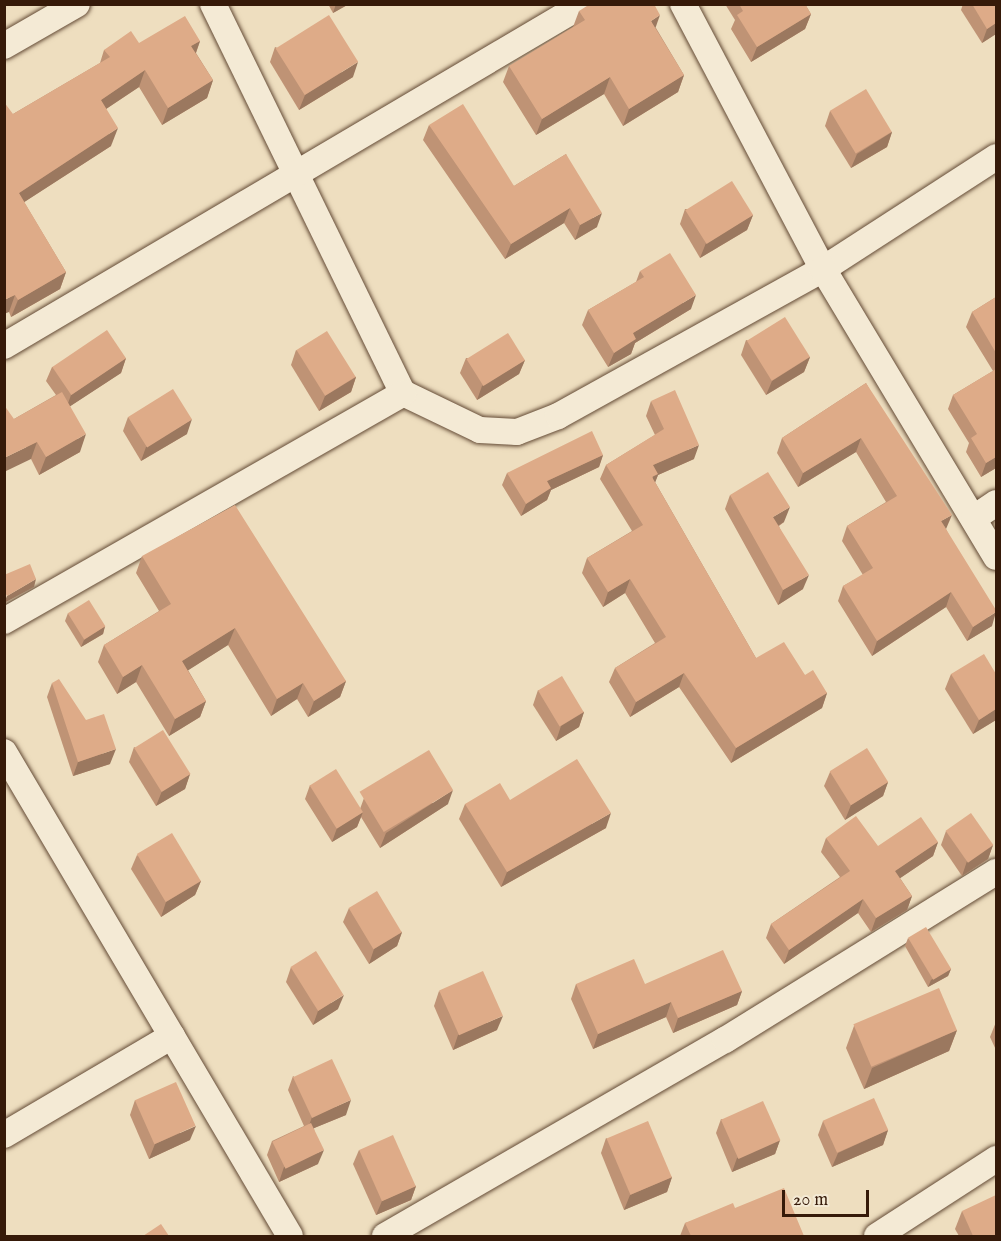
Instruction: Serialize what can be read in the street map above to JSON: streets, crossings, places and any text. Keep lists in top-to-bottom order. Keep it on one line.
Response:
{"scale_bar":"20 m"}
